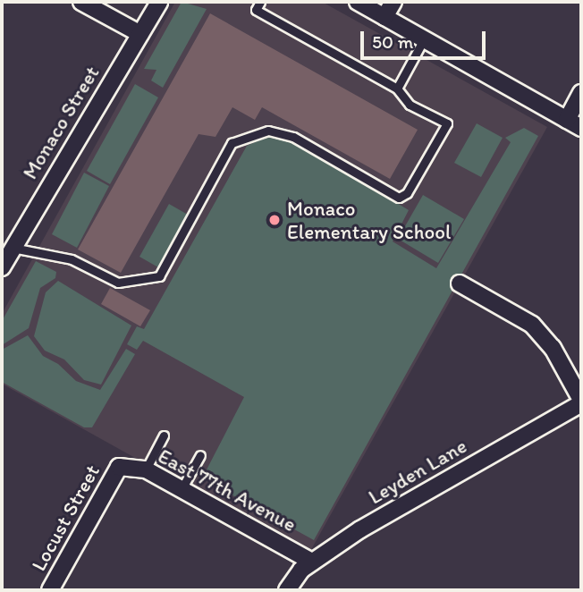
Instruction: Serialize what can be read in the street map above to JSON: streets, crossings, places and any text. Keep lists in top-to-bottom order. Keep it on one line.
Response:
{"streets":{"street":["Monaco Street","Leyden Lane","East 77th Avenue","Locust Street"]},"crossings":[["Leyden Lane","East 77th Avenue"],["East 77th Avenue","Locust Street"]],"places":["Monaco Elementary School"],"scale_bar":"50 m"}
